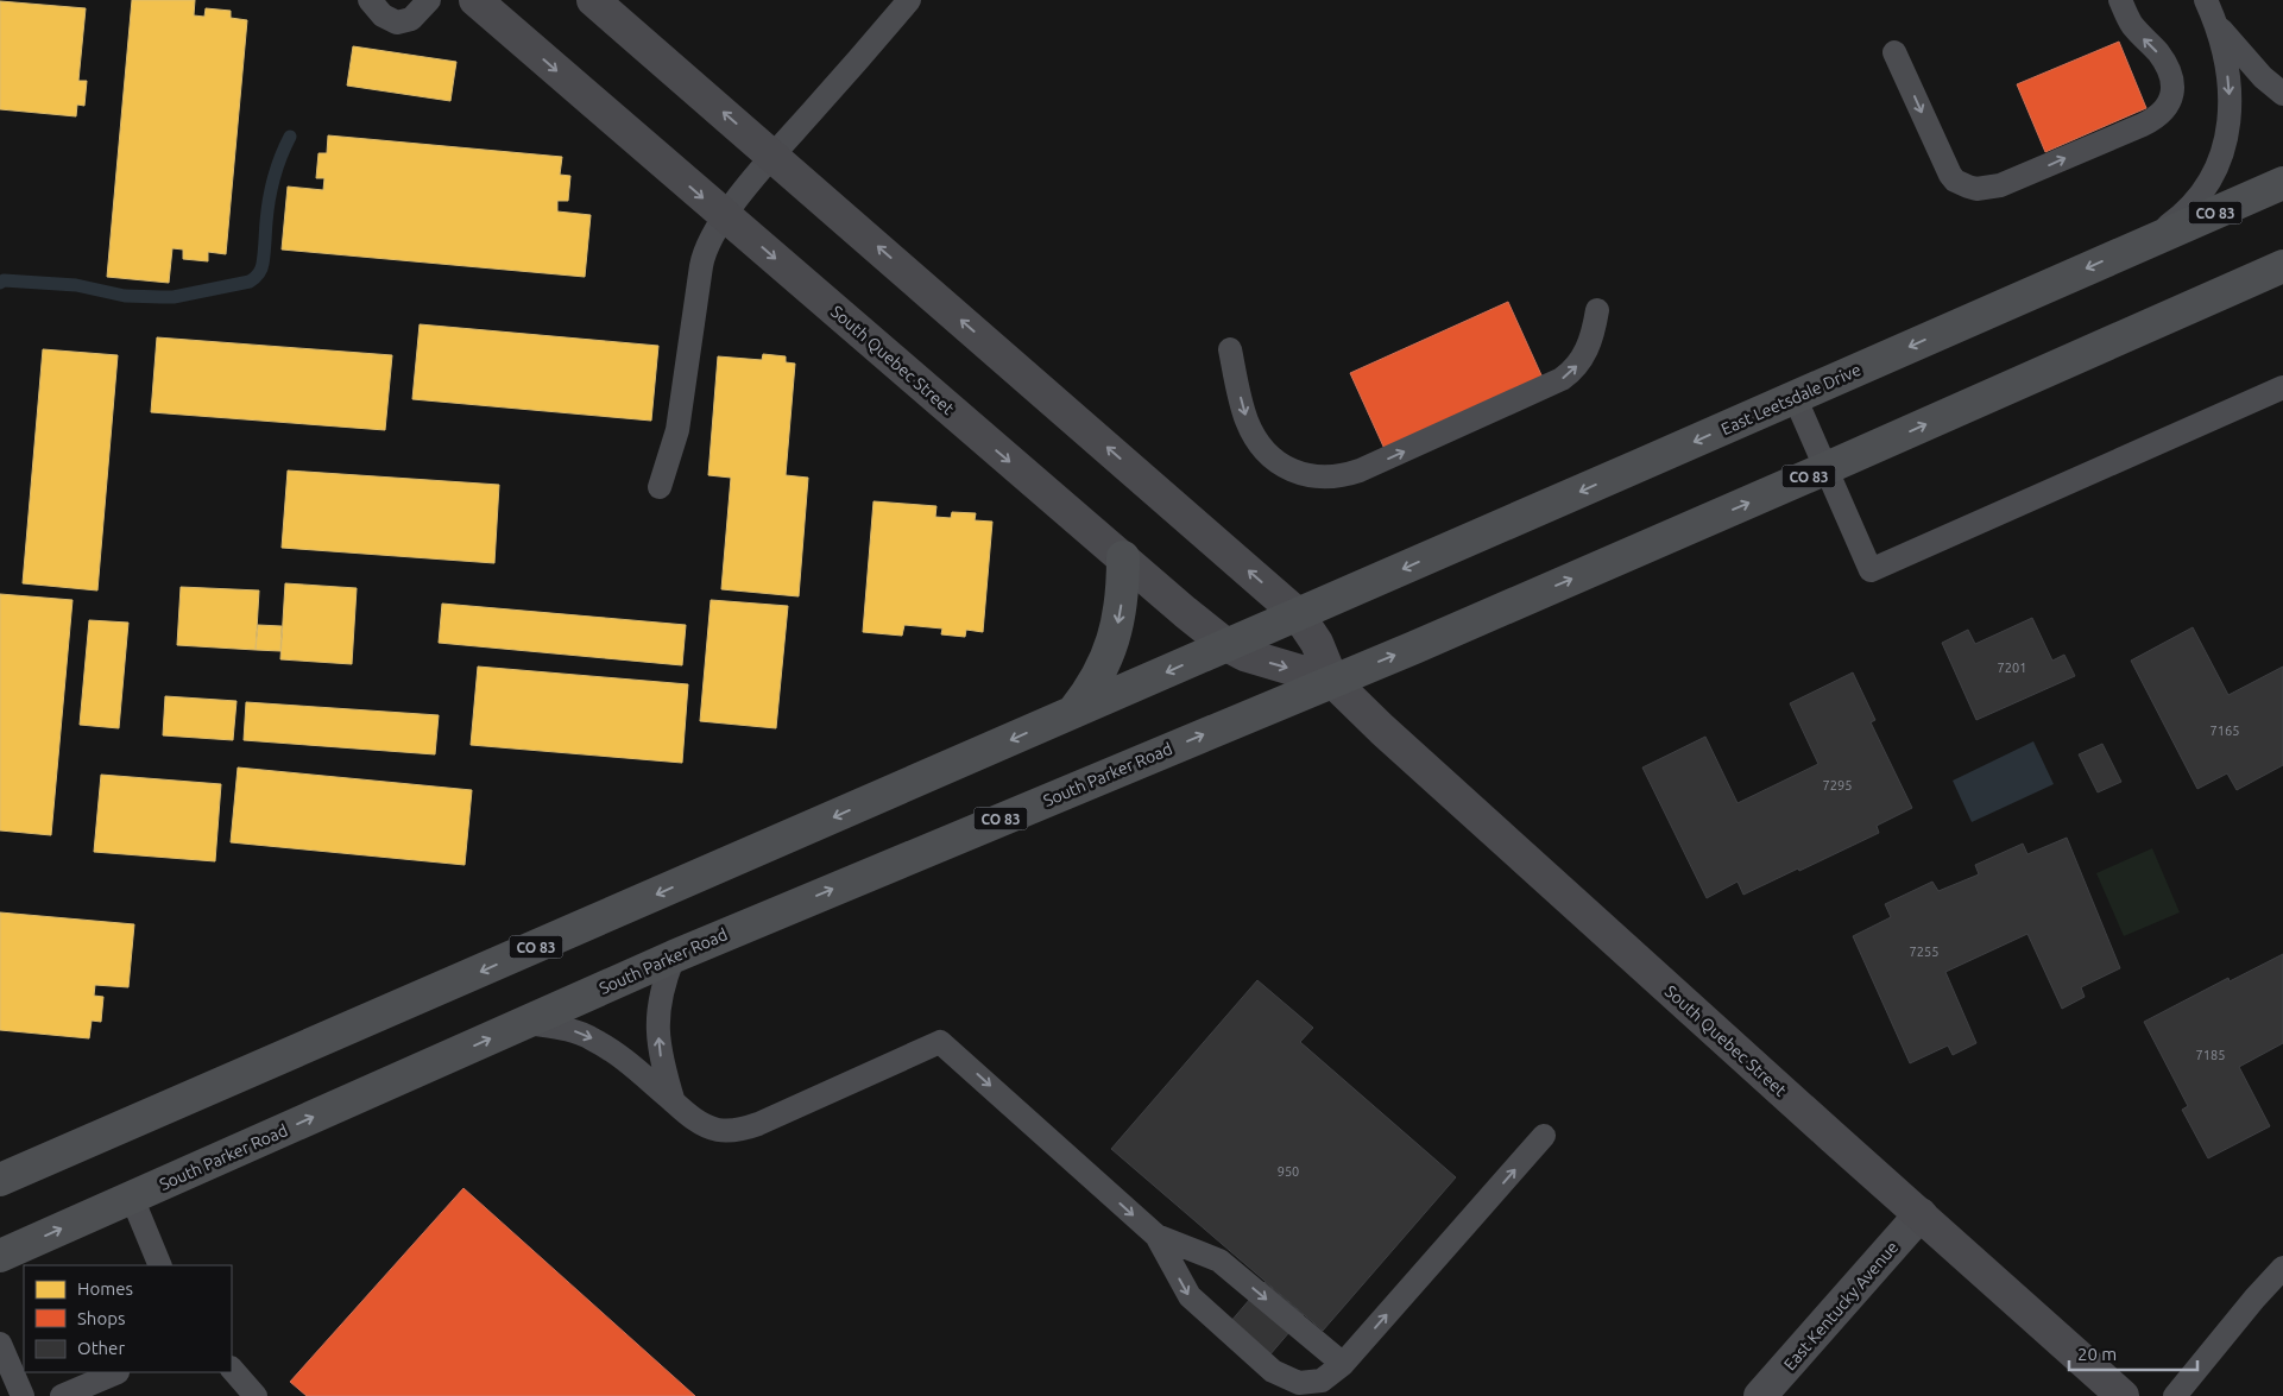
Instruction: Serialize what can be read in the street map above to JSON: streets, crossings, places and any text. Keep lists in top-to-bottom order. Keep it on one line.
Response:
{"streets":{"main road":["CO 83","South Quebec Street","East Leetsdale Drive","South Parker Road"],"street":["East Kentucky Avenue"]},"crossings":[["CO 83","South Quebec Street"],["CO 83","East Leetsdale Drive"],["CO 83","South Parker Road"],["South Quebec Street","East Leetsdale Drive"],["South Quebec Street","South Parker Road"],["South Quebec Street","East Kentucky Avenue"]],"house_numbers":["7201","7165","7295","7255","7185","950"],"legend":["Homes","Shops","Other"],"scale_bar":"20 m"}
